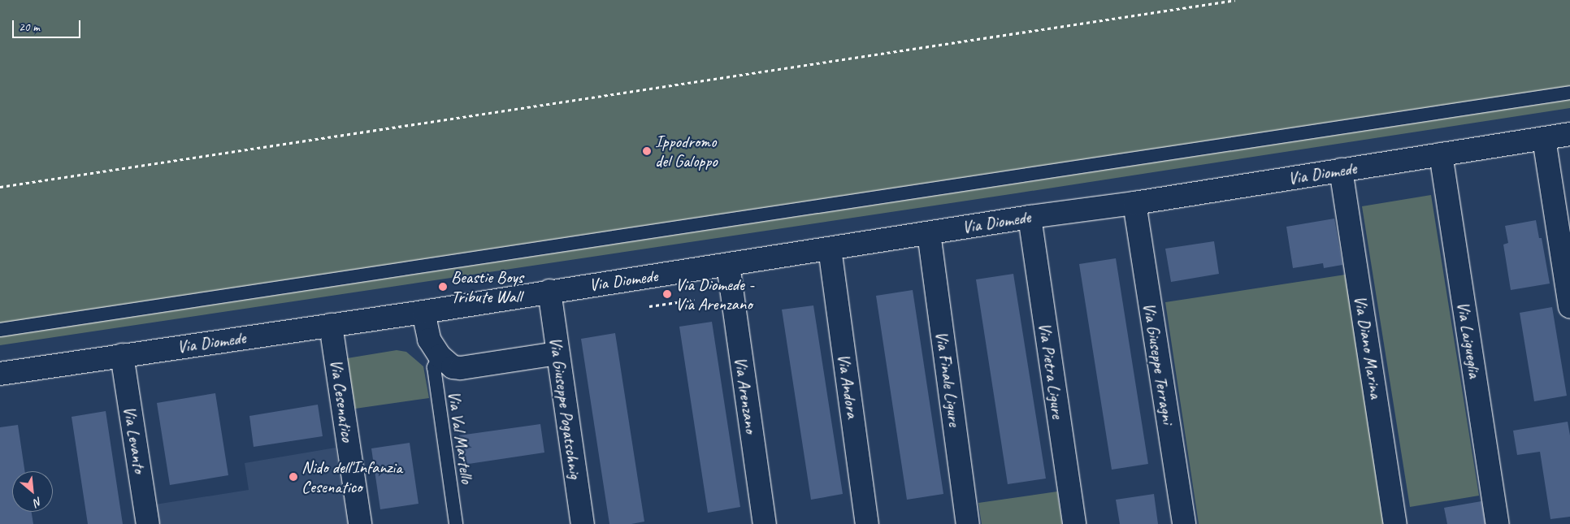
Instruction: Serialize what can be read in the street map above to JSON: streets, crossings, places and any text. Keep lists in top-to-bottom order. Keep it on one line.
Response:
{"streets":{"street":["Via Diomede","Via Laigueglia","Via Diano Marina","Via Giuseppe Terragni","Via Pietra Ligure","Via Finale Ligure","Via Andora","Via Arenzano","Via Cesenatico","Via Giuseppe Pogatschnig","Via Levanto"],"lane":["Via Val Martello"]},"crossings":[["Via Diomede","Via Laigueglia"],["Via Diomede","Via Diano Marina"],["Via Diomede","Via Giuseppe Terragni"],["Via Diomede","Via Pietra Ligure"],["Via Diomede","Via Finale Ligure"],["Via Diomede","Via Andora"],["Via Diomede","Via Arenzano"],["Via Diomede","Via Cesenatico"],["Via Diomede","Via Giuseppe Pogatschnig"],["Via Diomede","Via Levanto"]],"places":["Ippodromo del Galoppo","Beastie Boys Tribute Wall","Via Diomede - Via Arenzano","Nido dell'Infanzia Cesenatico"],"scale_bar":"20 m","north":"bottom right"}
